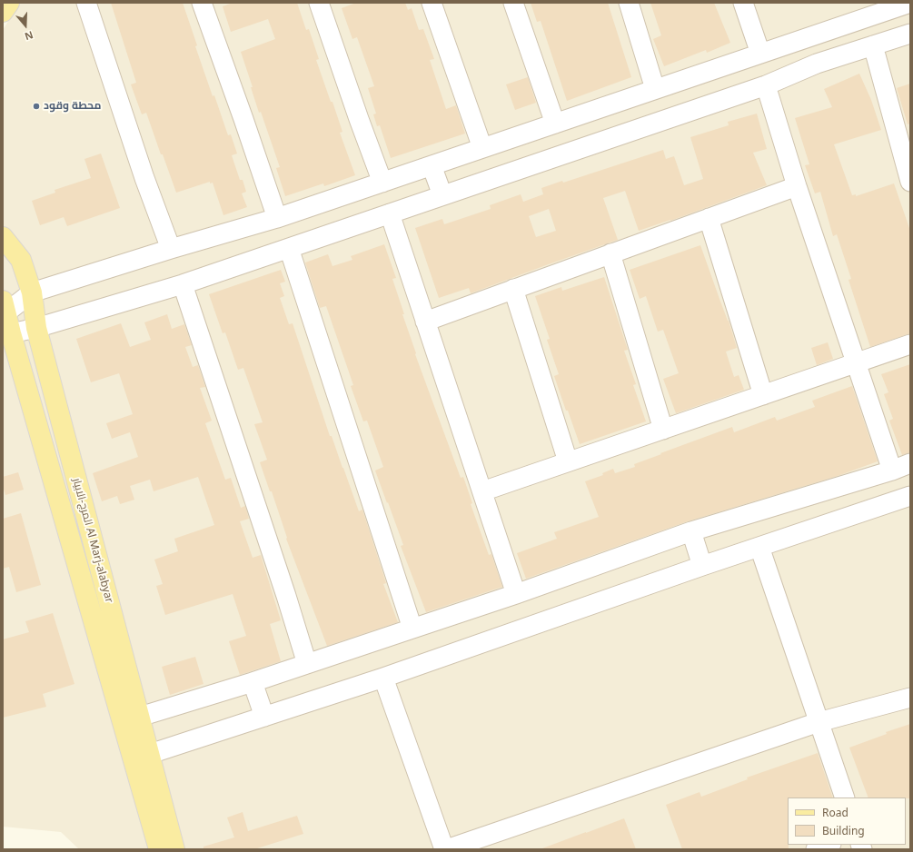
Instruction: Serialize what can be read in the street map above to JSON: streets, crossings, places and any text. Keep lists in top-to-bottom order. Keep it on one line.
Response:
{"streets":{"main road":["المرج-الابيار Al Marj-alabyar"]},"places":["محطة وقود"],"legend":["Road","Building"],"north":"bottom"}
